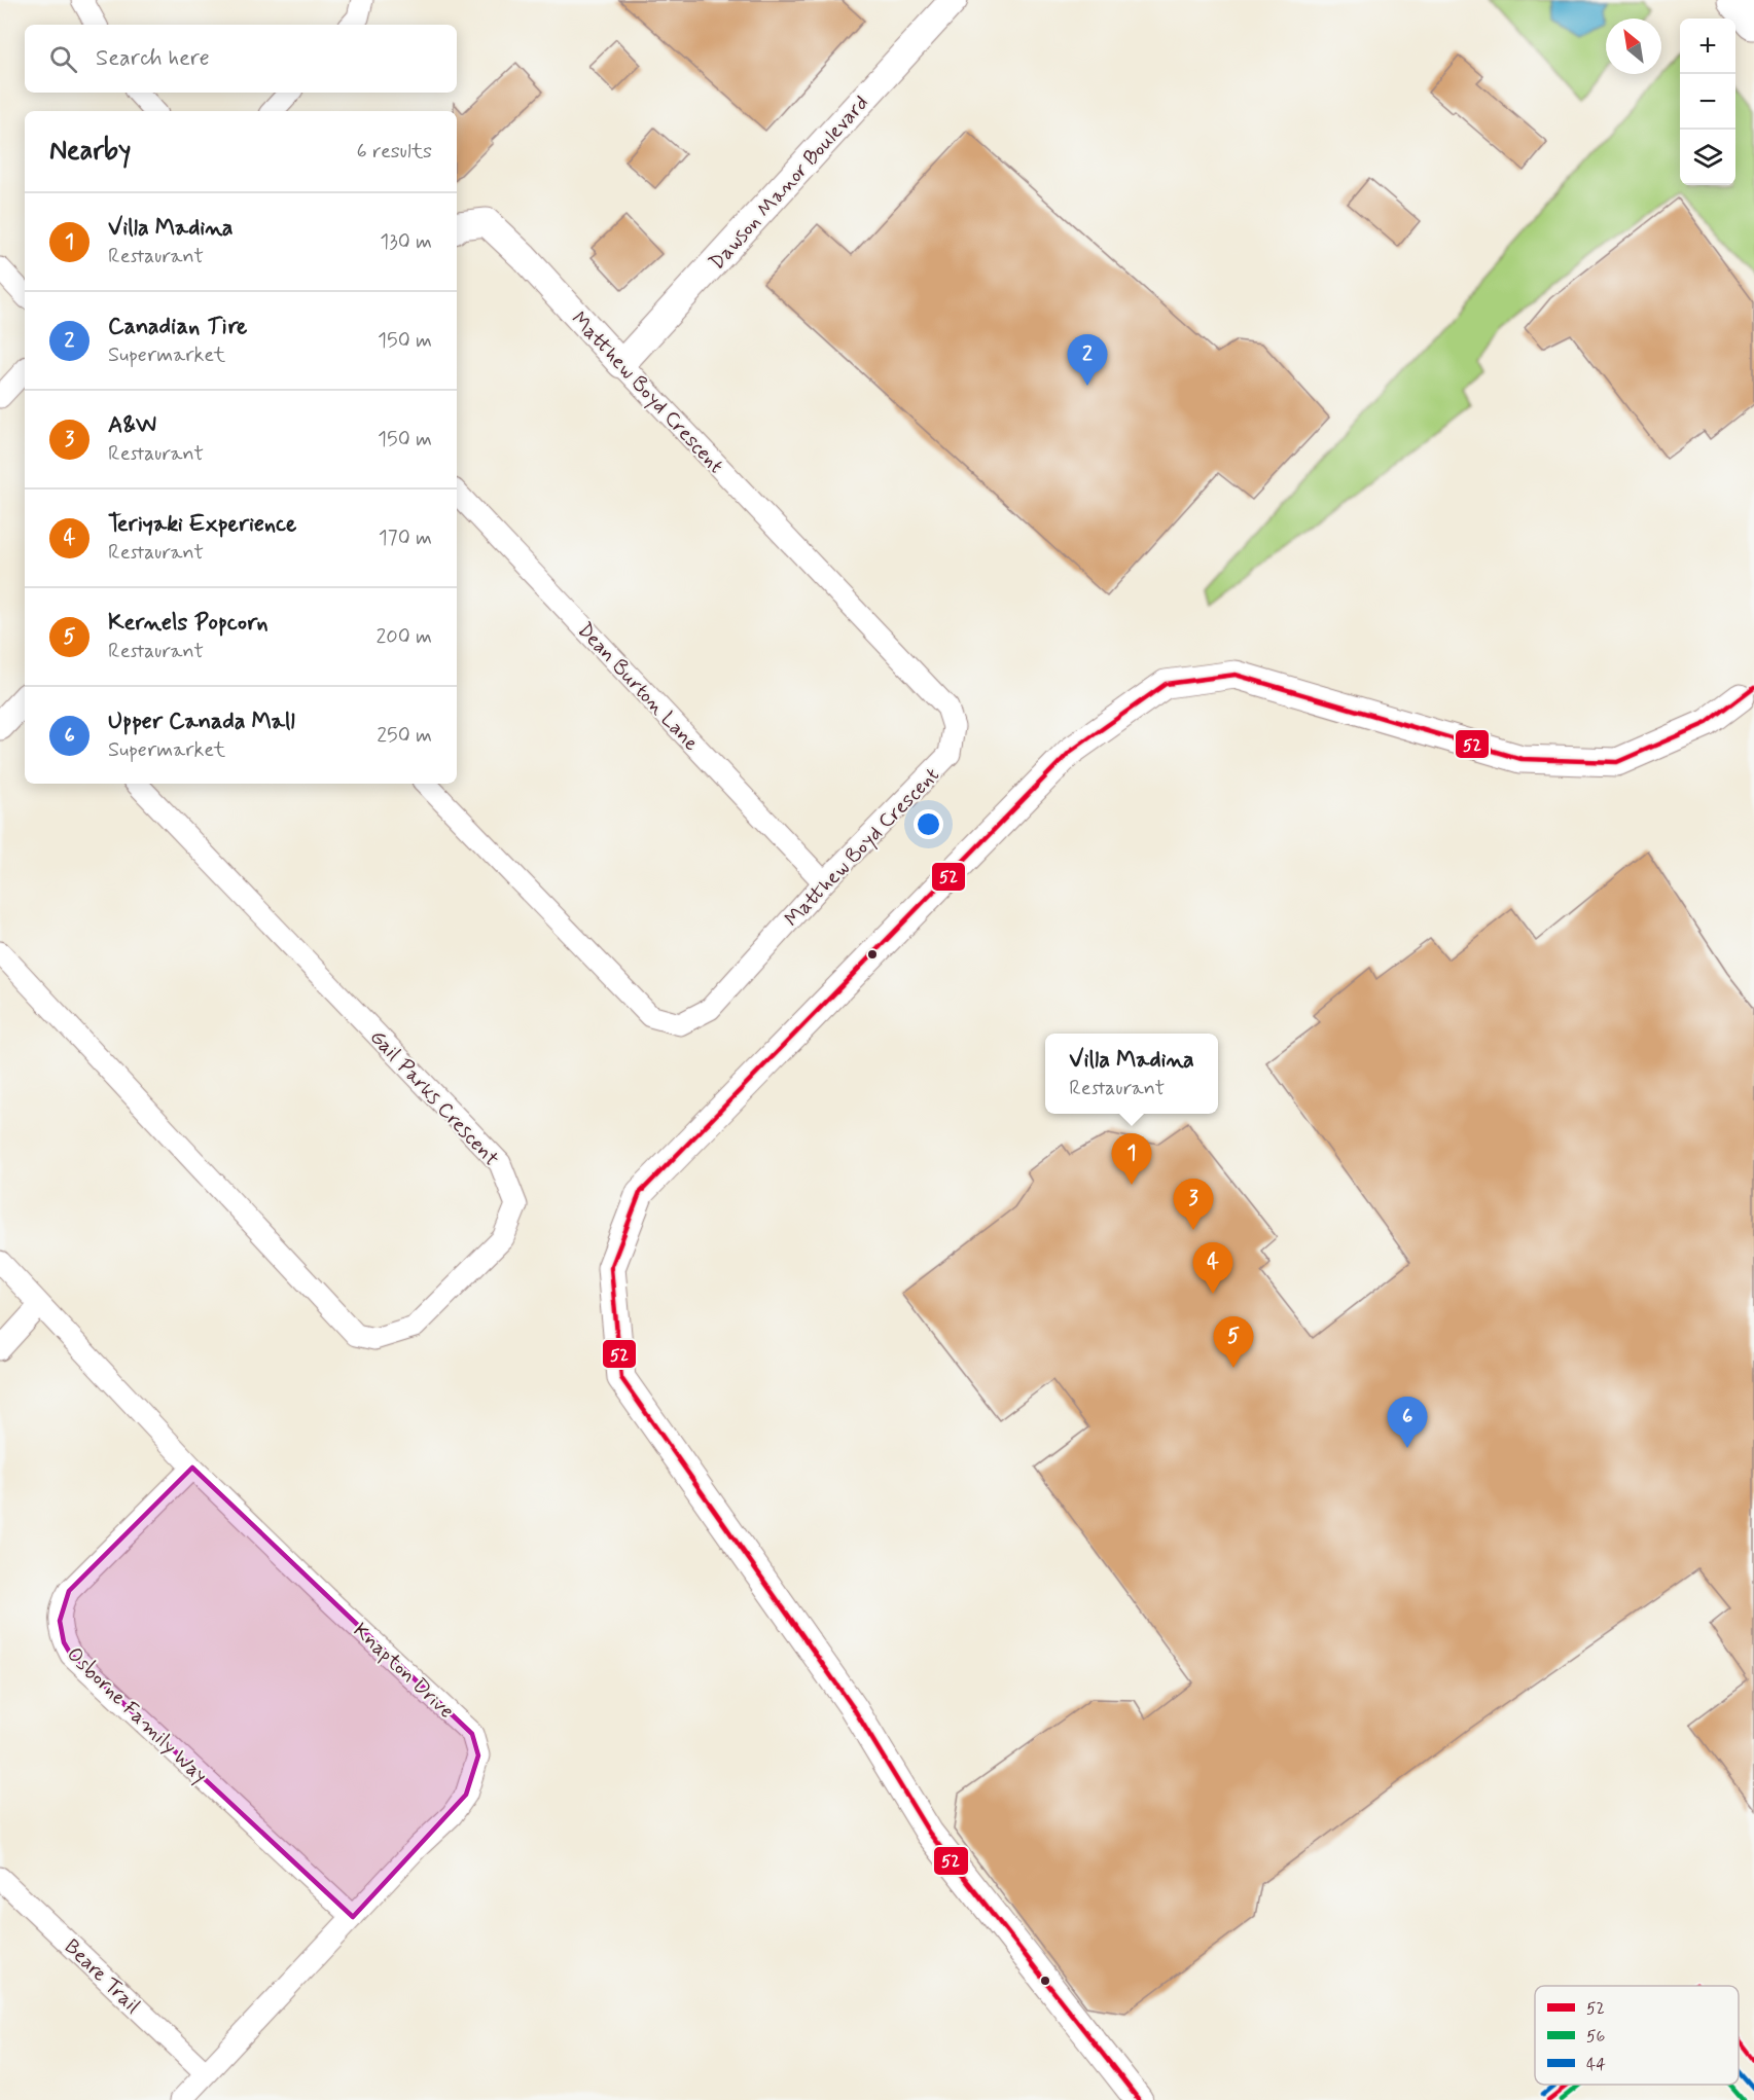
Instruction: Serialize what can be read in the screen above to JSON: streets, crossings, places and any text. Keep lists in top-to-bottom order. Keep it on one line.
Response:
{"streets":{"street":["Dawson Manor Boulevard","Matthew Boyd Crescent","Dean Burton Lane","Gail Parks Crescent","Knapton Drive","Osborne Family Way","Beare Trail"]},"crossings":[["Dawson Manor Boulevard","Matthew Boyd Crescent"],["Matthew Boyd Crescent","Dean Burton Lane"],["Knapton Drive","Osborne Family Way"],["Knapton Drive","Beare Trail"]],"lines":["transit line 52","transit line 44","transit line 56"],"legend":["52","56","44"],"north":"top left","page":{"map_buttons":["+","−"],"search":"Search here","heading":["Nearby","6 results"],"list":[{"mark":"1","name":"Villa Madina","note":"Restaurant","value":"130 m"},{"mark":"2","name":"Canadian Tire","note":"Supermarket","value":"150 m"},{"mark":"3","name":"A&W","note":"Restaurant","value":"150 m"},{"mark":"4","name":"Teriyaki Experience","note":"Restaurant","value":"170 m"},{"mark":"5","name":"Kernels Popcorn","note":"Restaurant","value":"200 m"},{"mark":"6","name":"Upper Canada Mall","note":"Supermarket","value":"250 m"}],"pins":["2","1","3","4","5","6"],"popup":["Villa Madina","Restaurant"]}}
